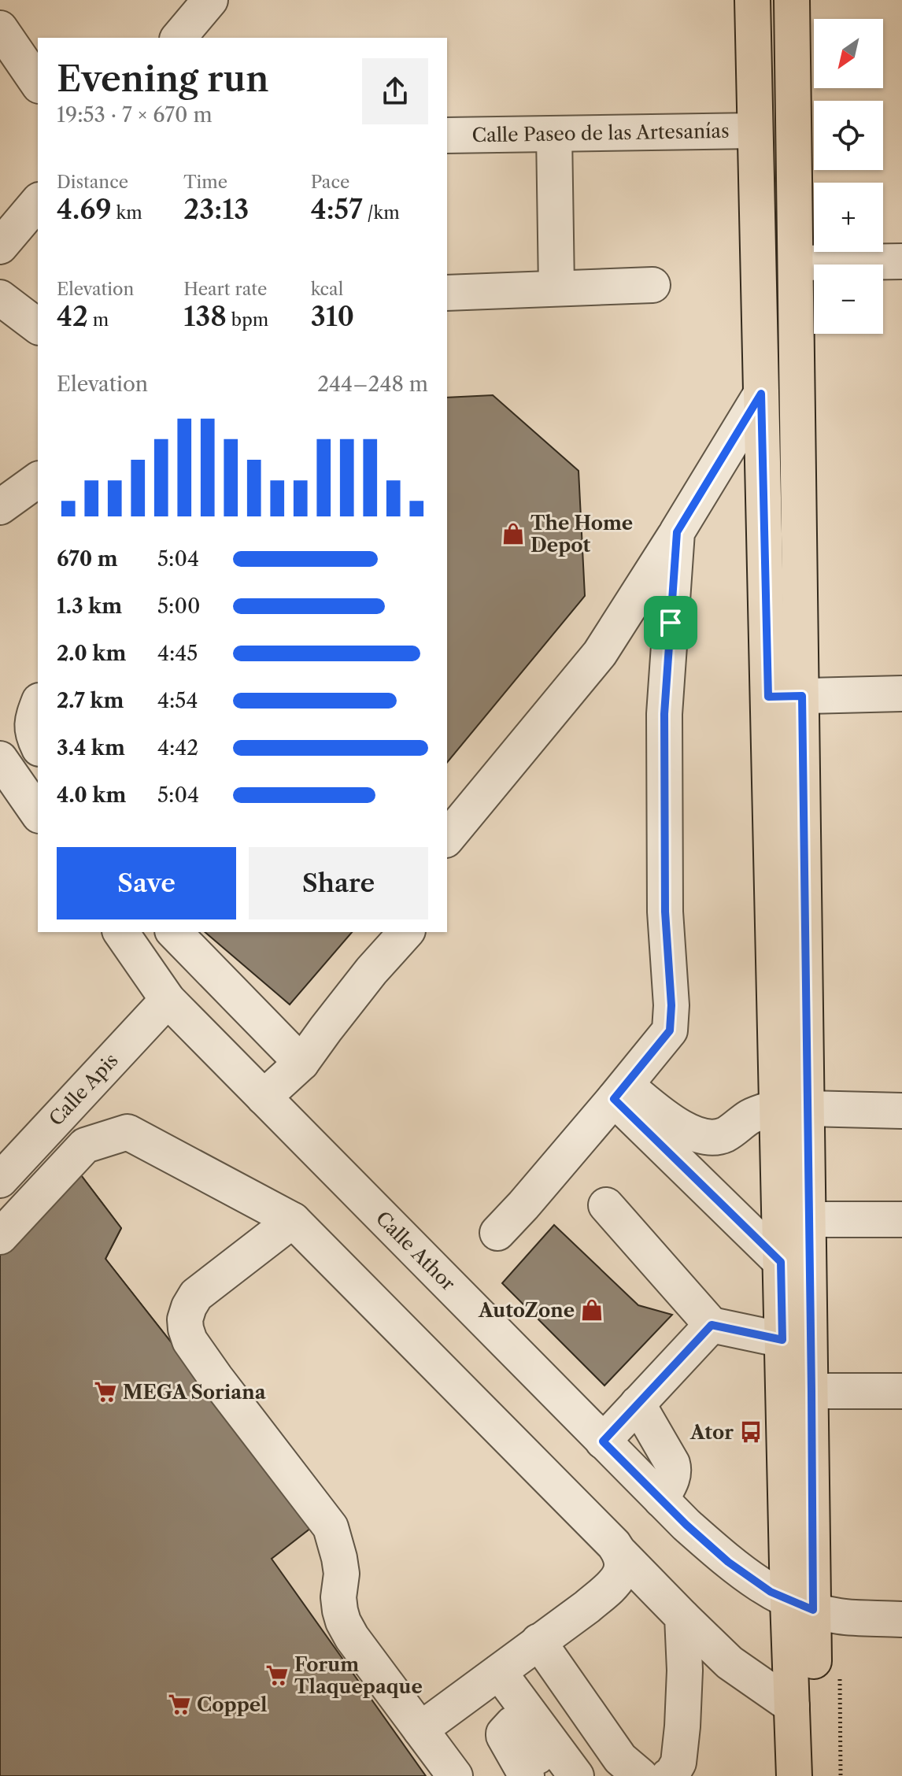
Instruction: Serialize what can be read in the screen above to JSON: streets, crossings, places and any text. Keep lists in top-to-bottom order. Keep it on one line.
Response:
{"streets":{"street":["Calle Paseo de las Artesanías","Calle Apis","Calle Athor"]},"crossings":[["Calle Apis","Calle Athor"]],"places":{"shop":["The Home Depot","AutoZone"],"supermarket":["MEGA Soriana","Forum Tlaquepaque","Coppel"],"bus stop":["Ator"]},"north":"bottom left","page":{"map_buttons":["+","−"],"heading":["Evening run","19:53 · 7 × 670 m"],"stats":[["Distance","4.69 km"],["Time","23:13"],["Pace","4:57 /km"],["Elevation","42 m"],["Heart rate","138 bpm"],["kcal","310"]],"chart":["Elevation","244–248 m"],"list":[{"name":"670 m","note":"5:04"},{"name":"1.3 km","note":"5:00"},{"name":"2.0 km","note":"4:45"},{"name":"2.7 km","note":"4:54"},{"name":"3.4 km","note":"4:42"},{"name":"4.0 km","note":"5:04"}],"buttons":["Save","Share"]}}
